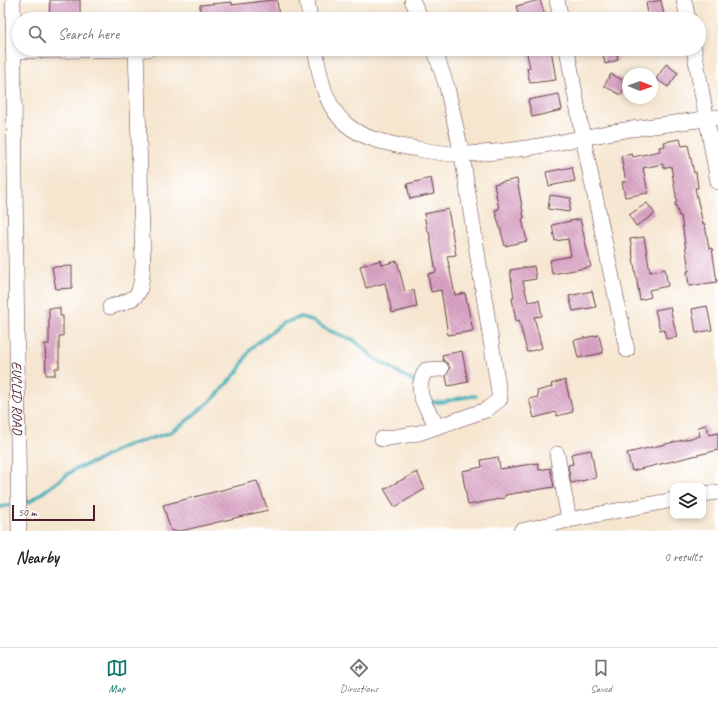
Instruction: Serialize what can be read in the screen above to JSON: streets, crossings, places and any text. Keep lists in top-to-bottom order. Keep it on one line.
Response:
{"streets":{"street":["EUCLID ROAD"]},"scale_bar":"50 m","north":"right","page":{"search":"Search here","scale":"50 m","heading":["Nearby","0 results"],"nav":["Map","Directions","Saved"]}}
